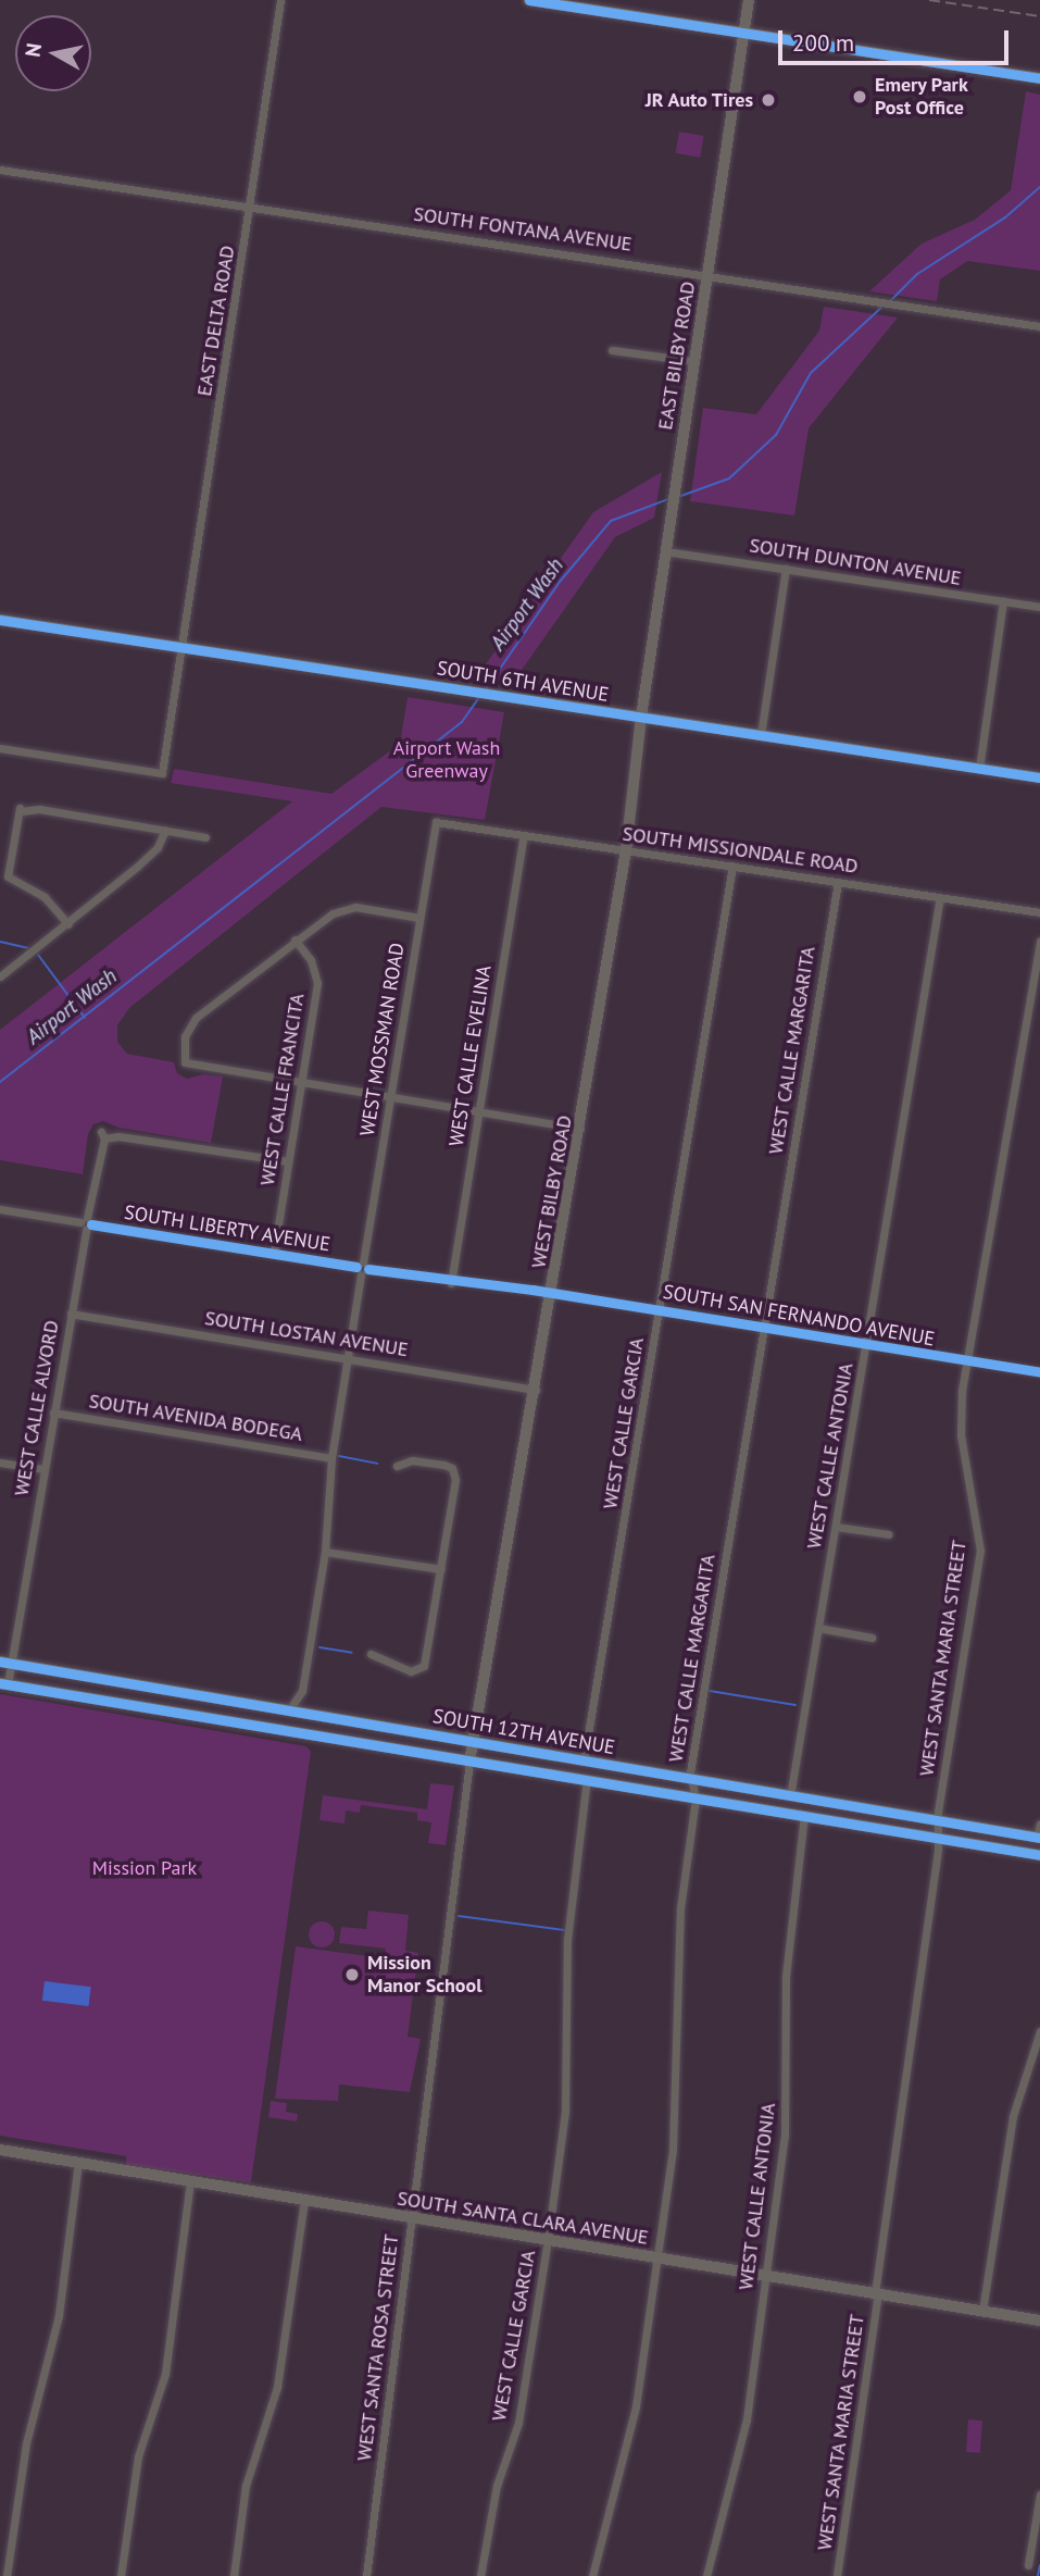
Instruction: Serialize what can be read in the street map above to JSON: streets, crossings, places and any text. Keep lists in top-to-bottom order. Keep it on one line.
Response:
{"streets":{"street":["SOUTH FONTANA AVENUE","EAST DELTA ROAD","EAST BILBY ROAD","SOUTH DUNTON AVENUE","SOUTH 6TH AVENUE","SOUTH MISSIONDALE ROAD","WEST MOSSMAN ROAD","WEST CALLE MARGARITA","WEST CALLE EVELINA","WEST CALLE FRANCITA","WEST BILBY ROAD","SOUTH LIBERTY AVENUE","SOUTH SAN FERNANDO AVENUE","SOUTH LOSTAN AVENUE","WEST CALLE ALVORD","SOUTH AVENIDA BODEGA","WEST CALLE GARCIA","WEST CALLE ANTONIA","WEST SANTA MARIA STREET","SOUTH 12TH AVENUE","SOUTH SANTA CLARA AVENUE","WEST SANTA ROSA STREET"]},"crossings":[["SOUTH FONTANA AVENUE","EAST DELTA ROAD"],["SOUTH FONTANA AVENUE","EAST BILBY ROAD"],["EAST DELTA ROAD","SOUTH 6TH AVENUE"],["EAST BILBY ROAD","SOUTH DUNTON AVENUE"],["EAST BILBY ROAD","SOUTH 6TH AVENUE"],["EAST BILBY ROAD","WEST BILBY ROAD"],["SOUTH 6TH AVENUE","WEST BILBY ROAD"],["SOUTH MISSIONDALE ROAD","WEST MOSSMAN ROAD"],["SOUTH MISSIONDALE ROAD","WEST CALLE MARGARITA"],["SOUTH MISSIONDALE ROAD","WEST CALLE EVELINA"],["SOUTH MISSIONDALE ROAD","WEST BILBY ROAD"],["SOUTH MISSIONDALE ROAD","WEST CALLE GARCIA"],["SOUTH MISSIONDALE ROAD","WEST CALLE ANTONIA"],["WEST MOSSMAN ROAD","SOUTH LIBERTY AVENUE"],["WEST MOSSMAN ROAD","SOUTH LOSTAN AVENUE"],["WEST MOSSMAN ROAD","SOUTH AVENIDA BODEGA"],["WEST CALLE MARGARITA","SOUTH SAN FERNANDO AVENUE"],["WEST CALLE MARGARITA","SOUTH 12TH AVENUE"],["WEST CALLE MARGARITA","SOUTH SANTA CLARA AVENUE"],["WEST CALLE EVELINA","SOUTH LIBERTY AVENUE"],["WEST CALLE FRANCITA","SOUTH LIBERTY AVENUE"],["WEST CALLE FRANCITA","WEST CALLE ALVORD"],["WEST BILBY ROAD","SOUTH LIBERTY AVENUE"],["WEST BILBY ROAD","SOUTH SAN FERNANDO AVENUE"],["WEST BILBY ROAD","SOUTH LOSTAN AVENUE"],["WEST BILBY ROAD","SOUTH 12TH AVENUE"],["WEST BILBY ROAD","WEST SANTA ROSA STREET"],["SOUTH LIBERTY AVENUE","SOUTH SAN FERNANDO AVENUE"],["SOUTH LIBERTY AVENUE","WEST CALLE ALVORD"],["SOUTH SAN FERNANDO AVENUE","WEST CALLE GARCIA"],["SOUTH SAN FERNANDO AVENUE","WEST CALLE ANTONIA"],["SOUTH SAN FERNANDO AVENUE","WEST SANTA MARIA STREET"],["SOUTH LOSTAN AVENUE","WEST CALLE ALVORD"],["WEST CALLE ALVORD","SOUTH AVENIDA BODEGA"],["WEST CALLE ALVORD","SOUTH 12TH AVENUE"],["WEST CALLE GARCIA","SOUTH 12TH AVENUE"],["WEST CALLE GARCIA","SOUTH SANTA CLARA AVENUE"],["WEST CALLE ANTONIA","SOUTH 12TH AVENUE"],["WEST CALLE ANTONIA","SOUTH SANTA CLARA AVENUE"],["WEST SANTA MARIA STREET","SOUTH 12TH AVENUE"],["WEST SANTA MARIA STREET","SOUTH SANTA CLARA AVENUE"],["SOUTH 12TH AVENUE","WEST SANTA ROSA STREET"],["SOUTH SANTA CLARA AVENUE","WEST SANTA ROSA STREET"]],"water":["Airport Wash"],"parks":["Airport Wash Greenway","Mission Park"],"places":["Emery Park Post Office","JR Auto Tires","Mission Manor School"],"scale_bar":"200 m","north":"left"}
